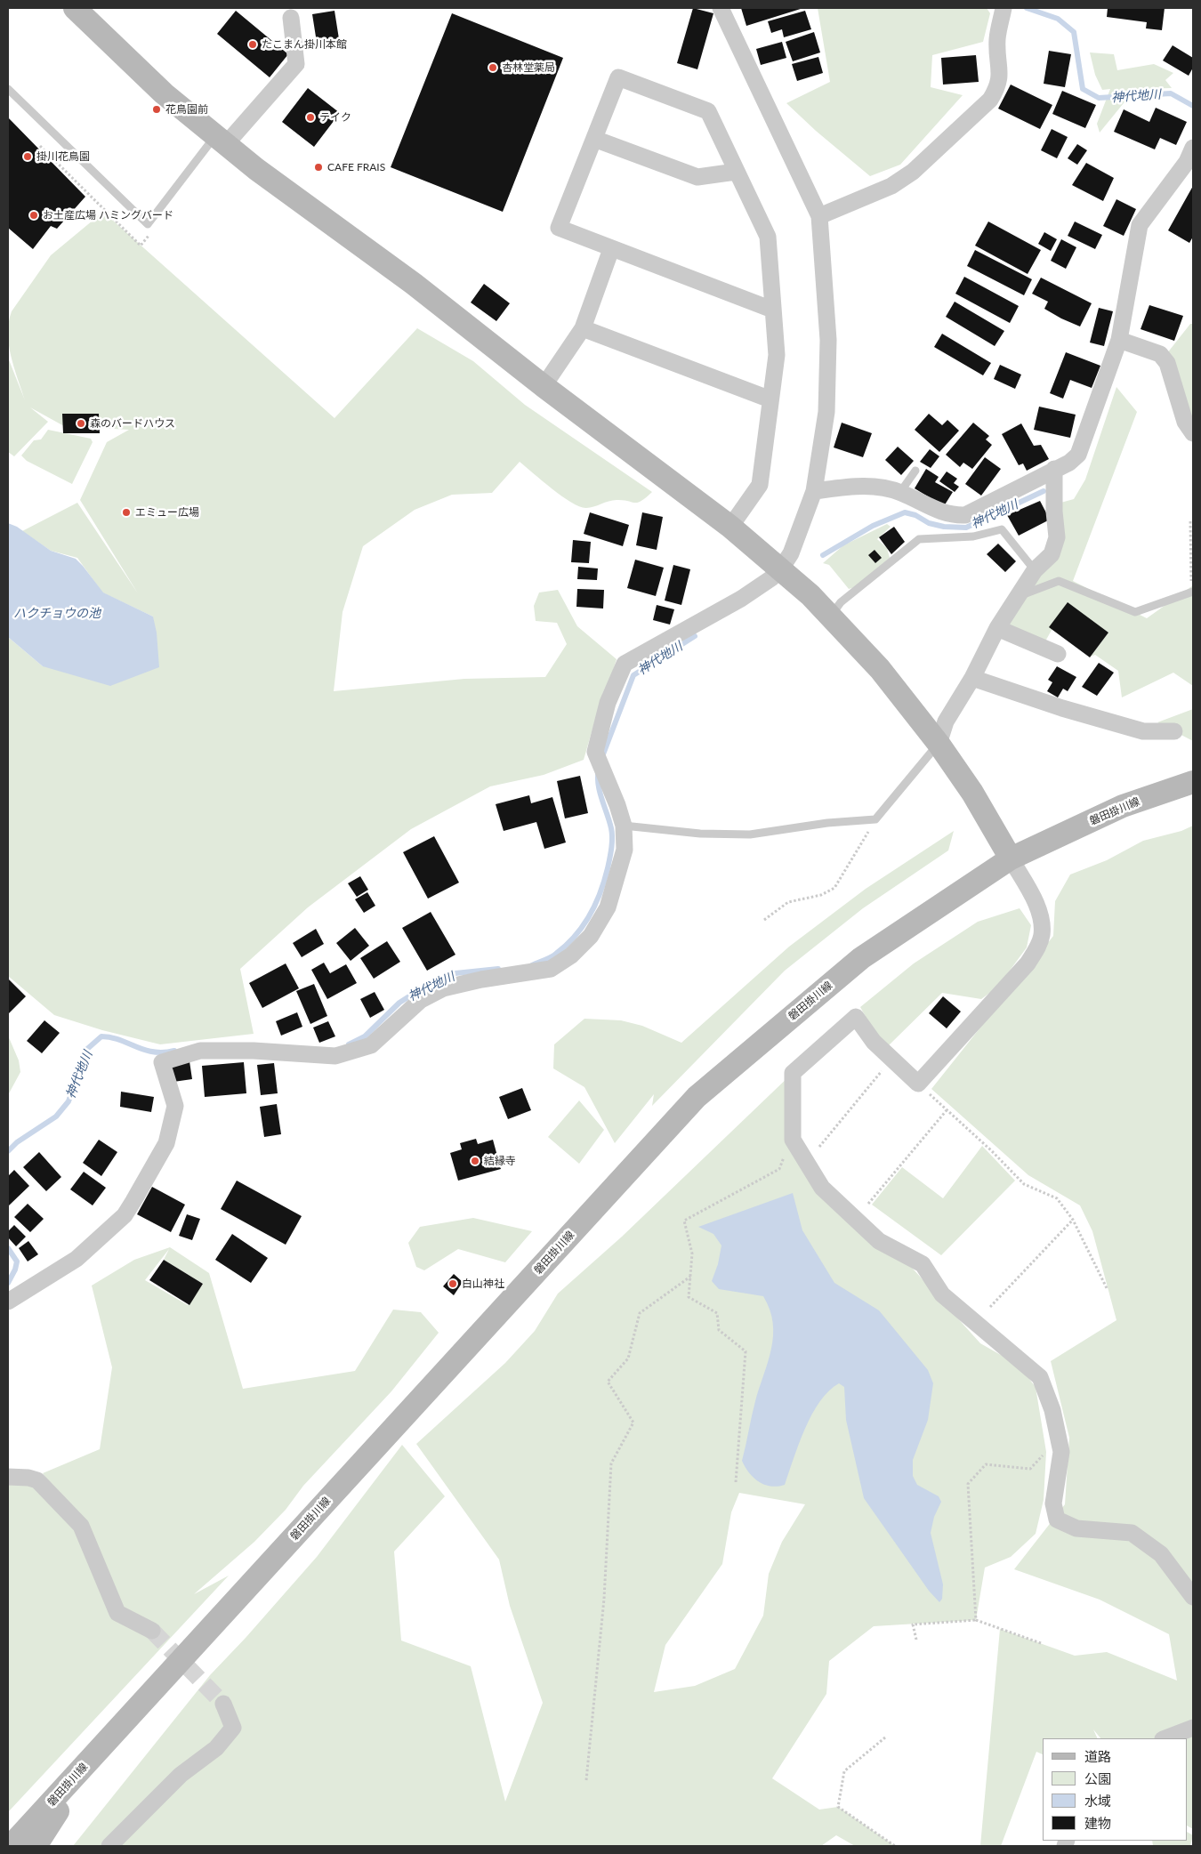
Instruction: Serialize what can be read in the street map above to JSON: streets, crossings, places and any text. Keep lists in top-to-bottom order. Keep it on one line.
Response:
{"streets":{"main road":["磐田掛川線"]},"water":["神代地川","ハクチョウの池"],"places":["たこまん掛川本館","杏林堂薬局","花鳥園前","テイク","掛川花鳥園","CAFE FRAIS","お土産広場 ハミングバード","森のバードハウス","エミュー広場","結縁寺","白山神社"],"legend":["道路","公園","水域","建物"]}
